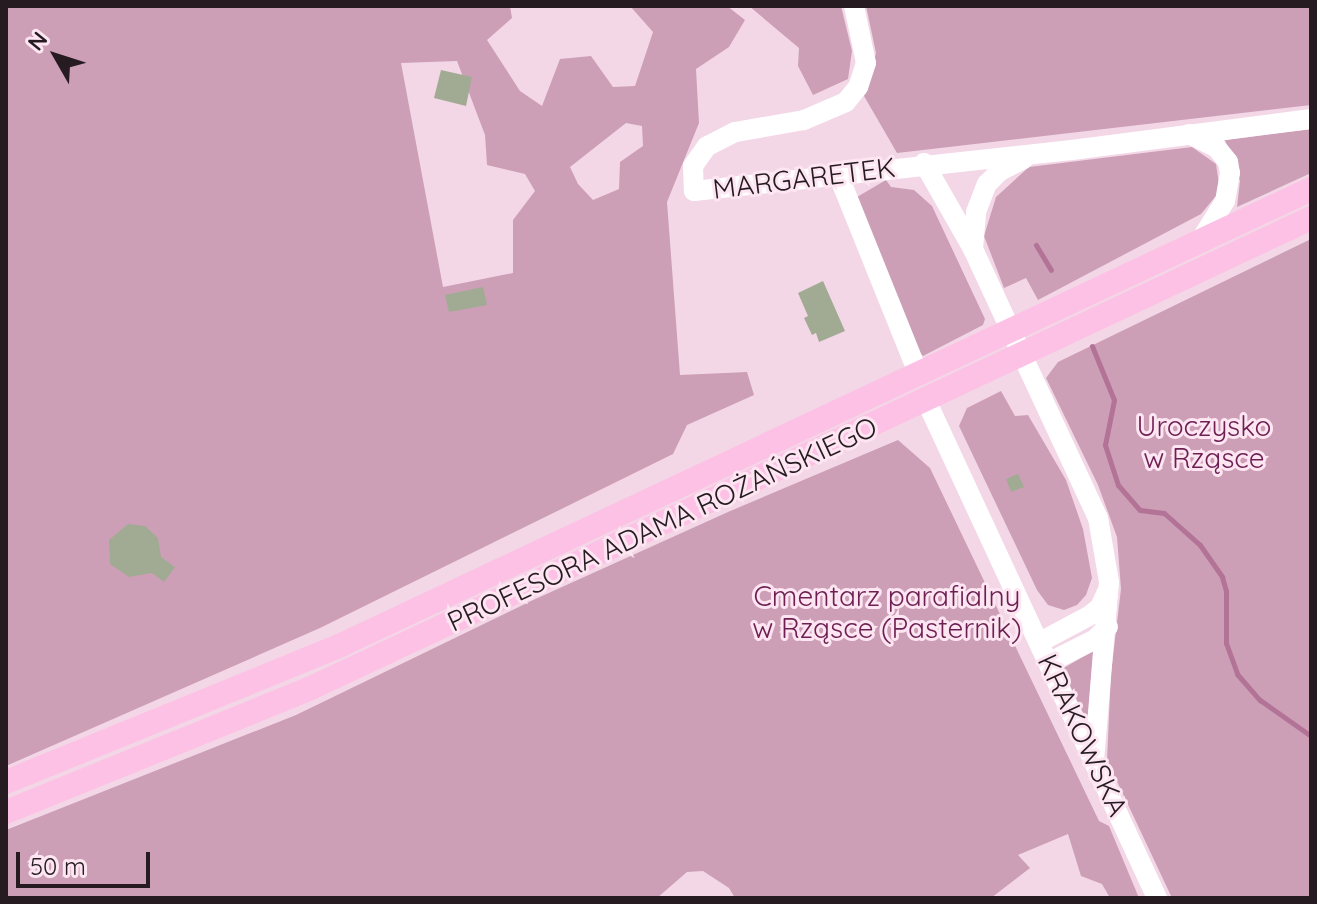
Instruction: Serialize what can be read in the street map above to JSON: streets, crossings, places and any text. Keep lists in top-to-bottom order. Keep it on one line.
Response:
{"streets":{"main road":["PROFESORA ADAMA ROŻAŃSKIEGO"],"street":["MARGARETEK","KRAKOWSKA"]},"crossings":[["PROFESORA ADAMA ROŻAŃSKIEGO","KRAKOWSKA"]],"parks":["Uroczysko w Rząsce","Cmentarz parafialny w Rząsce (Pasternik)"],"scale_bar":"50 m","north":"top left"}
